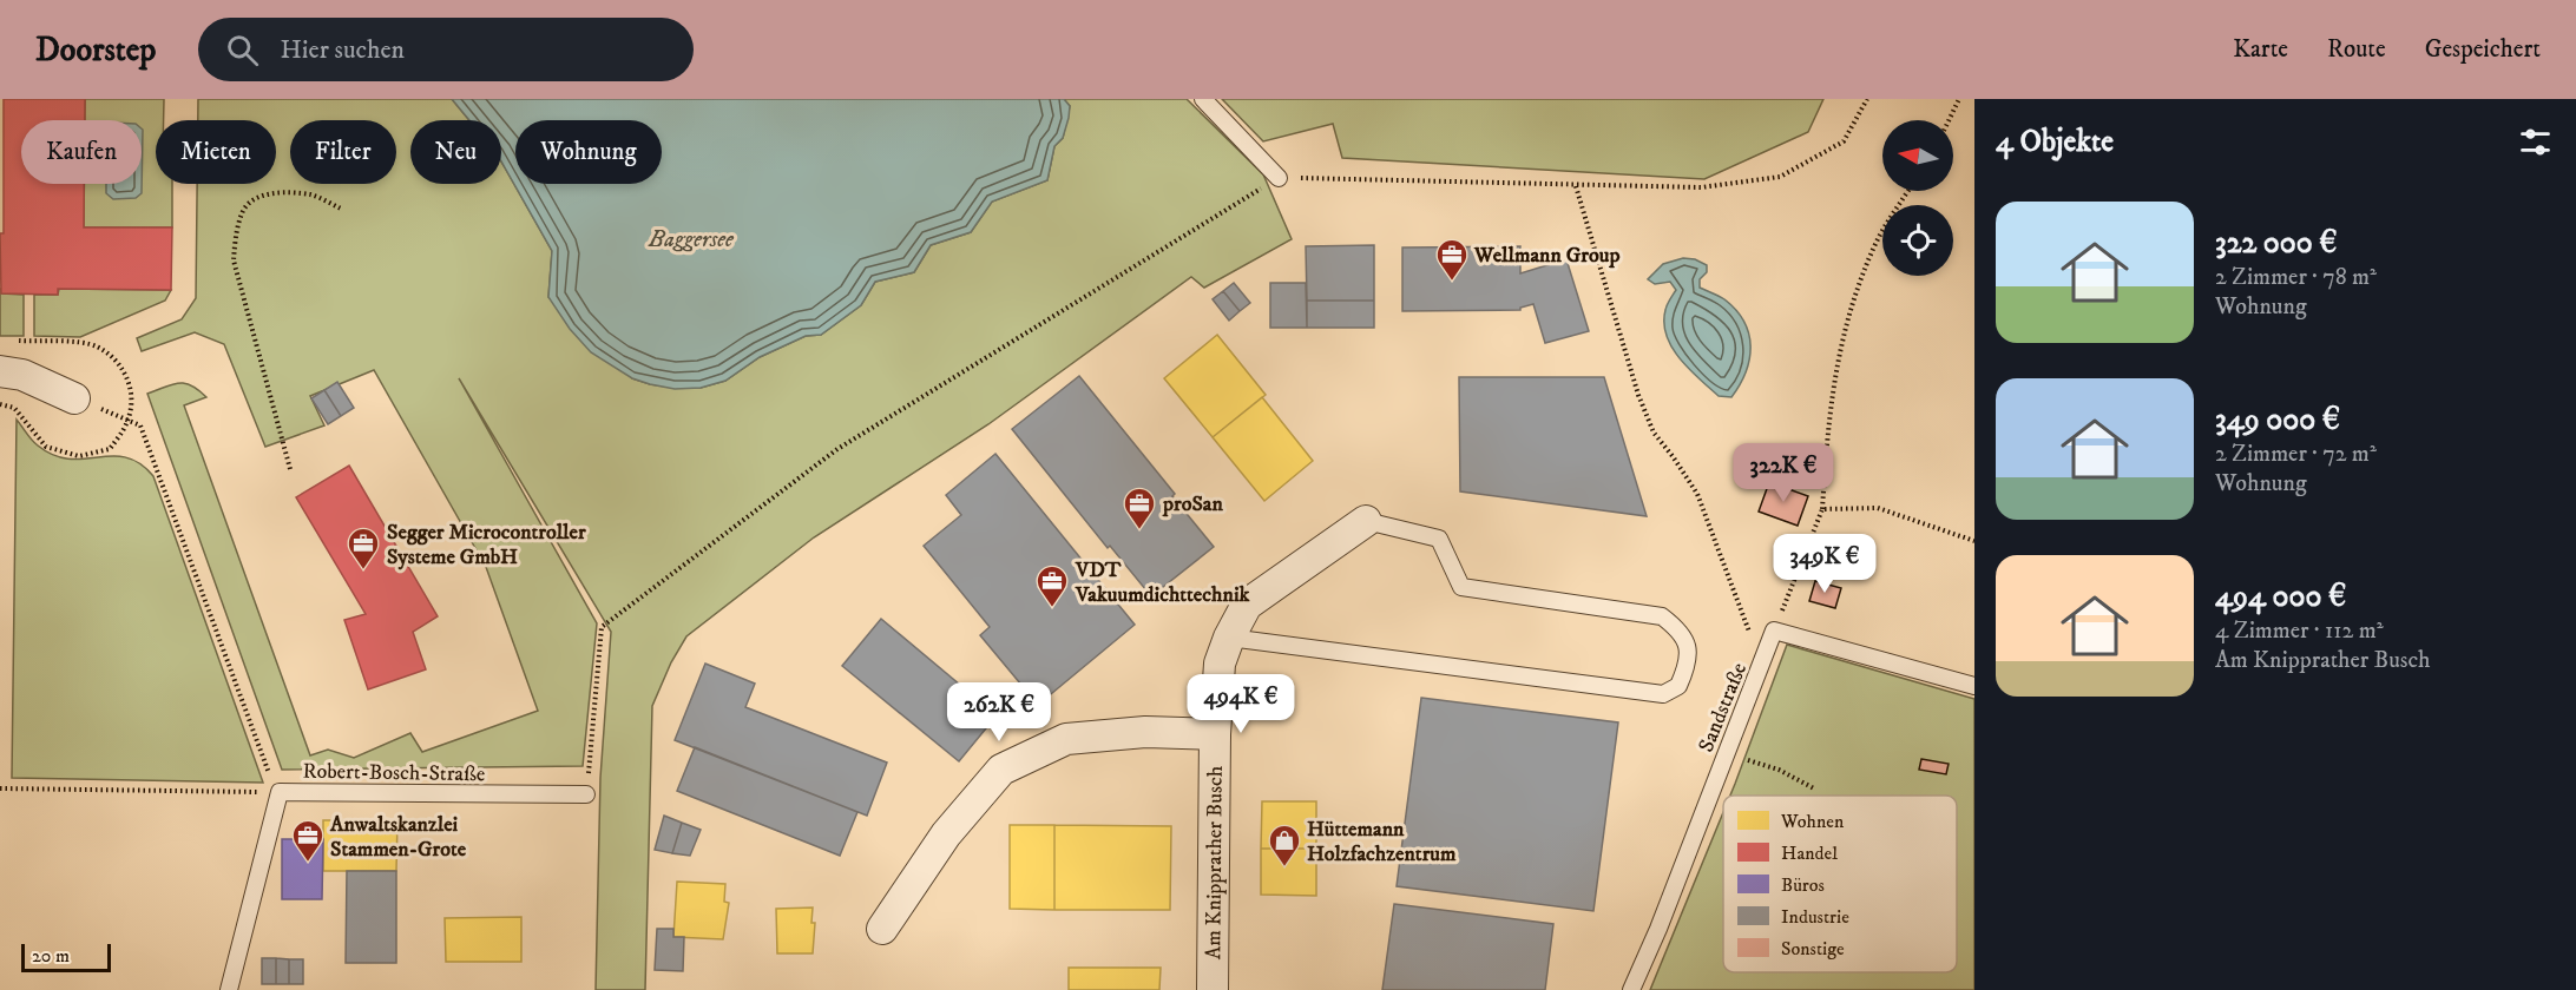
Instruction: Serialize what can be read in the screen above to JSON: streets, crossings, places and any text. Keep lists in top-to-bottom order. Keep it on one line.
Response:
{"streets":{"street":["Am Knipprather Busch"],"lane":["Sandstraße","Robert-Bosch-Straße"]},"water":["Baggersee"],"places":{"office":["Wellmann Group","proSan","Segger Microcontroller Systeme GmbH","VDT Vakuumdichttechnik","Anwaltskanzlei Stammen-Grote"],"shop":["Hüttemann Holzfachzentrum"]},"legend":["Wohnen","Handel","Büros","Industrie","Sonstige"],"scale_bar":"20 m","north":"left","page":{"header":"Doorstep","search":"Hier suchen","nav":["Karte","Route","Gespeichert"],"heading":"4 Objekte","chip":["Kaufen","Mieten","Filter","Neu","Wohnung"],"list":[{"name":"322 000 €","note":"2 Zimmer · 78 m² · Wohnung"},{"name":"349 000 €","note":"2 Zimmer · 72 m² · Wohnung"},{"name":"494 000 €","note":"4 Zimmer · 112 m² · Am Knipprather Busch"}],"price":["322K €","349K €","494K €","262K €"],"scale":"20 m"}}
